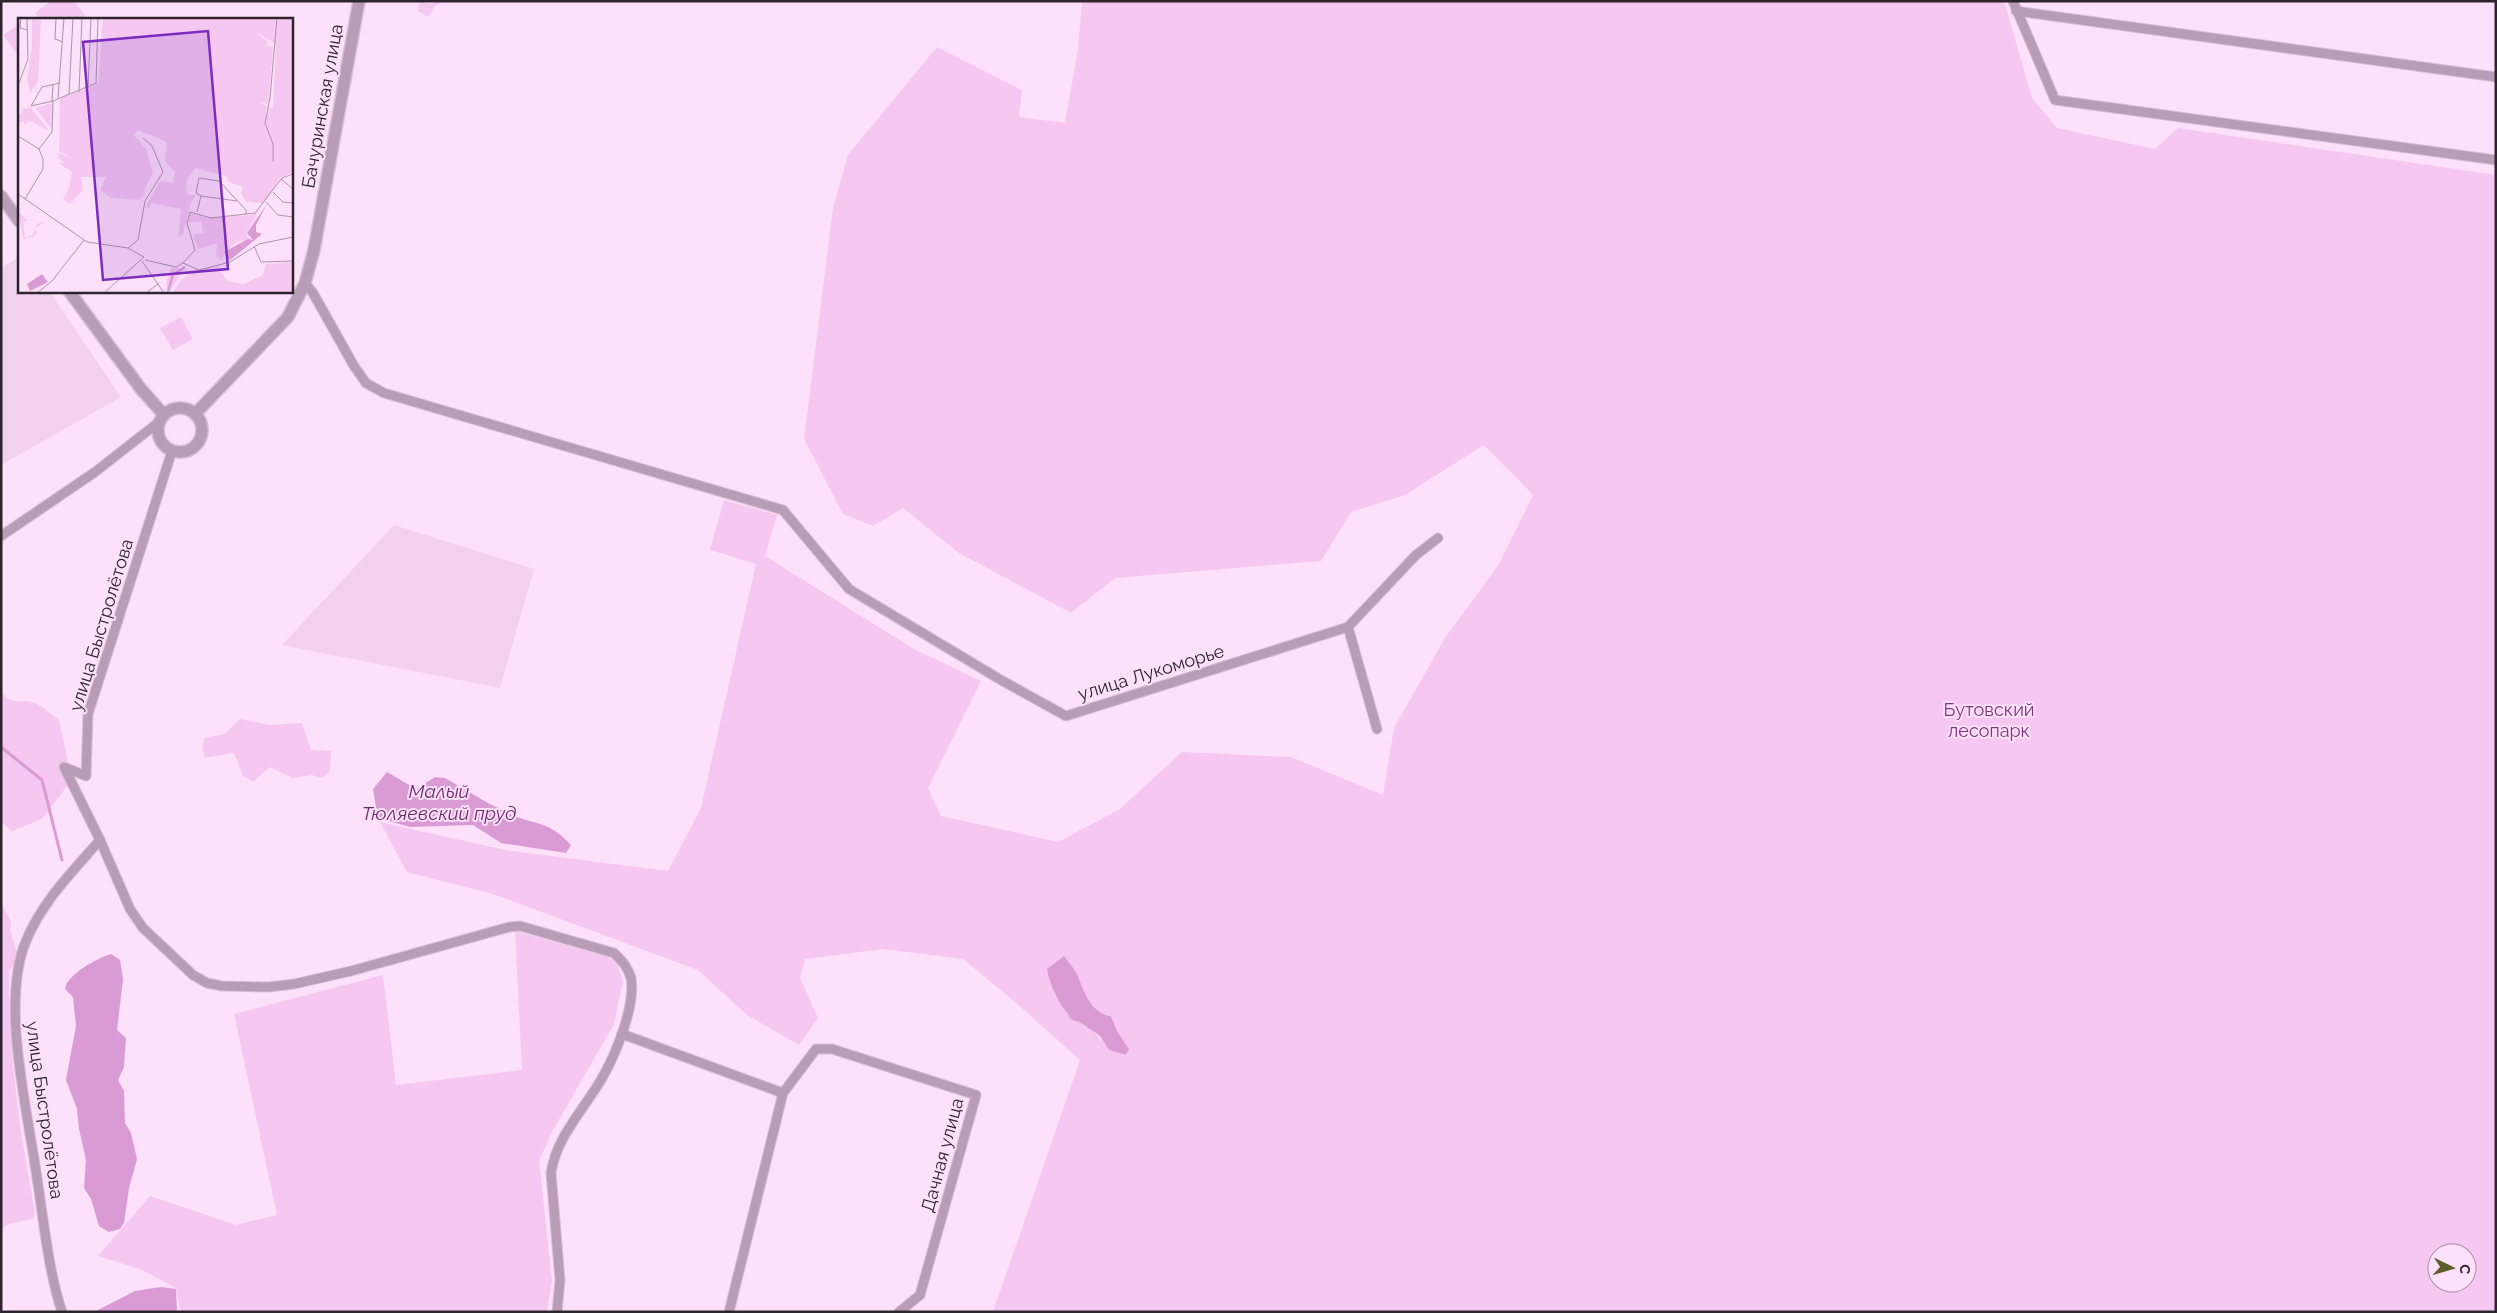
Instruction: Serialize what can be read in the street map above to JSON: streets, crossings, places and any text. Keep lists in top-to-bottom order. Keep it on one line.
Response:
{"streets":{"street":["Бачуринская улица","улица Быстролётова","улица Лукоморье","Дачная улица"]},"crossings":[["Бачуринская улица","улица Быстролётова"],["Бачуринская улица","улица Лукоморье"]],"water":["Малый Тюляевский пруд"],"parks":["Бутовский лесопарк"],"north":"right"}
